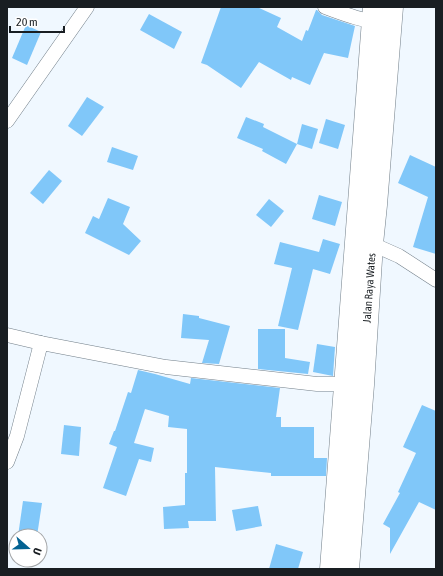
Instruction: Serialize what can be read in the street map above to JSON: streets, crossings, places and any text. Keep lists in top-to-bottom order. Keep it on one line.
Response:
{"streets":{"highway":["Jalan Raya Wates"]},"scale_bar":"20 m","north":"right"}
